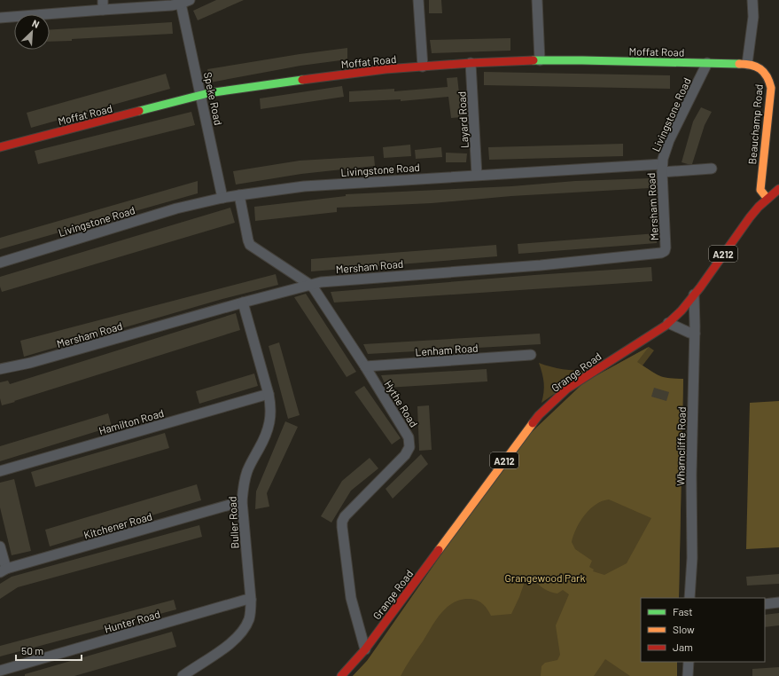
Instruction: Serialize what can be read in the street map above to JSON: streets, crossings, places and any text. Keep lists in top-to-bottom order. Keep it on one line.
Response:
{"streets":{"street":["Moffat Road","Speke Road","Livingstone Road","Layard Road","Beauchamp Road","Mersham Road","A212","Lenham Road","Grange Road","Hythe Road","Hamilton Road","Wharncliffe Road","Buller Road","Kitchener Road","Hunter Road"]},"crossings":[["Moffat Road","Speke Road"],["Moffat Road","Livingstone Road"],["Moffat Road","Layard Road"],["Moffat Road","Beauchamp Road"],["Speke Road","Livingstone Road"],["Livingstone Road","Layard Road"],["Livingstone Road","Mersham Road"],["Livingstone Road","Hythe Road"],["Beauchamp Road","Grange Road"],["Mersham Road","Hythe Road"],["Mersham Road","Buller Road"],["Lenham Road","Hythe Road"],["Grange Road","Hythe Road"],["Grange Road","Wharncliffe Road"],["Hamilton Road","Buller Road"],["Buller Road","Kitchener Road"],["Buller Road","Hunter Road"]],"parks":["Grangewood Park"],"legend":["Fast","Slow","Jam"],"scale_bar":"50 m","north":"top right"}
